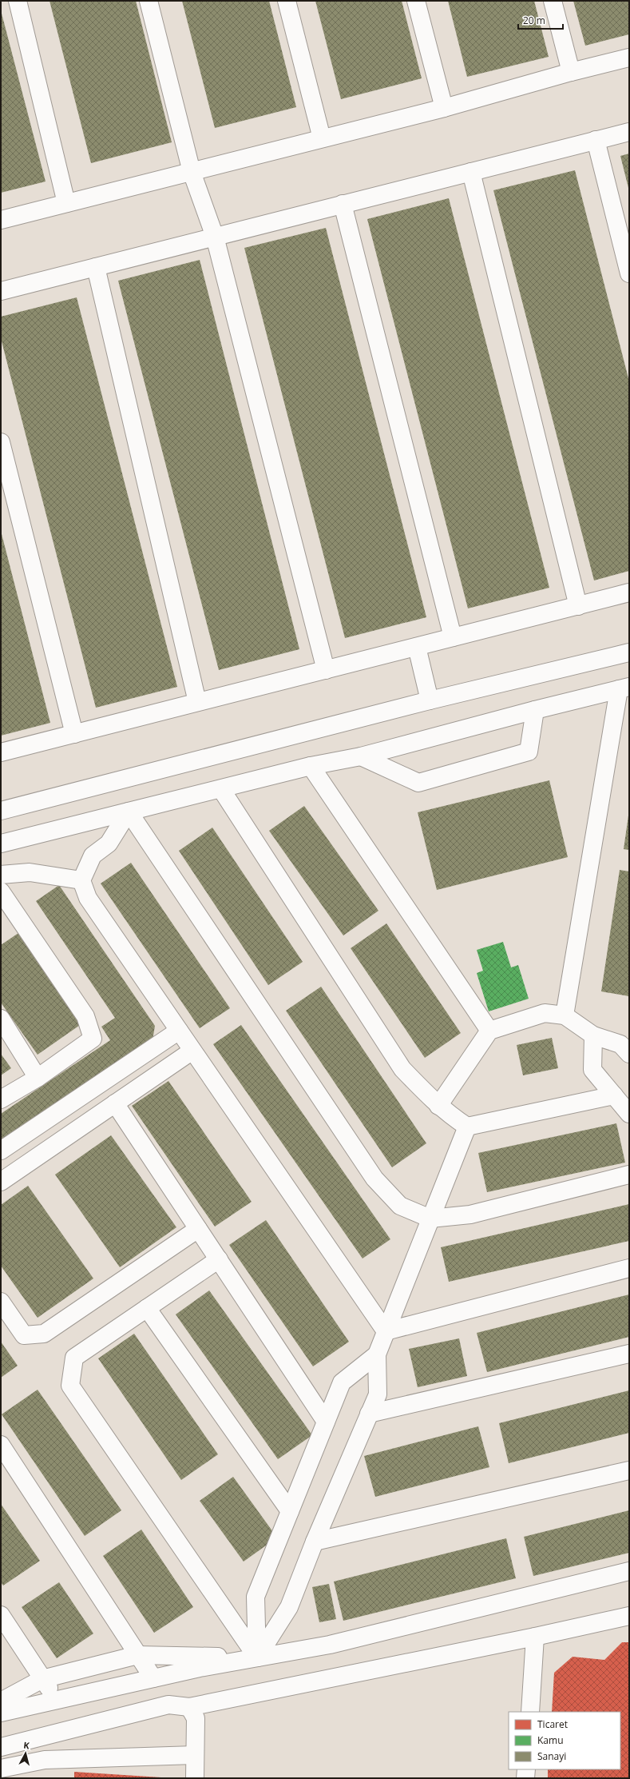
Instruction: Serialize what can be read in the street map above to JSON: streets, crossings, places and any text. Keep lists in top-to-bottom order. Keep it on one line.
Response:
{"legend":["Ticaret","Kamu","Sanayi"],"scale_bar":"20 m","north":"top"}
